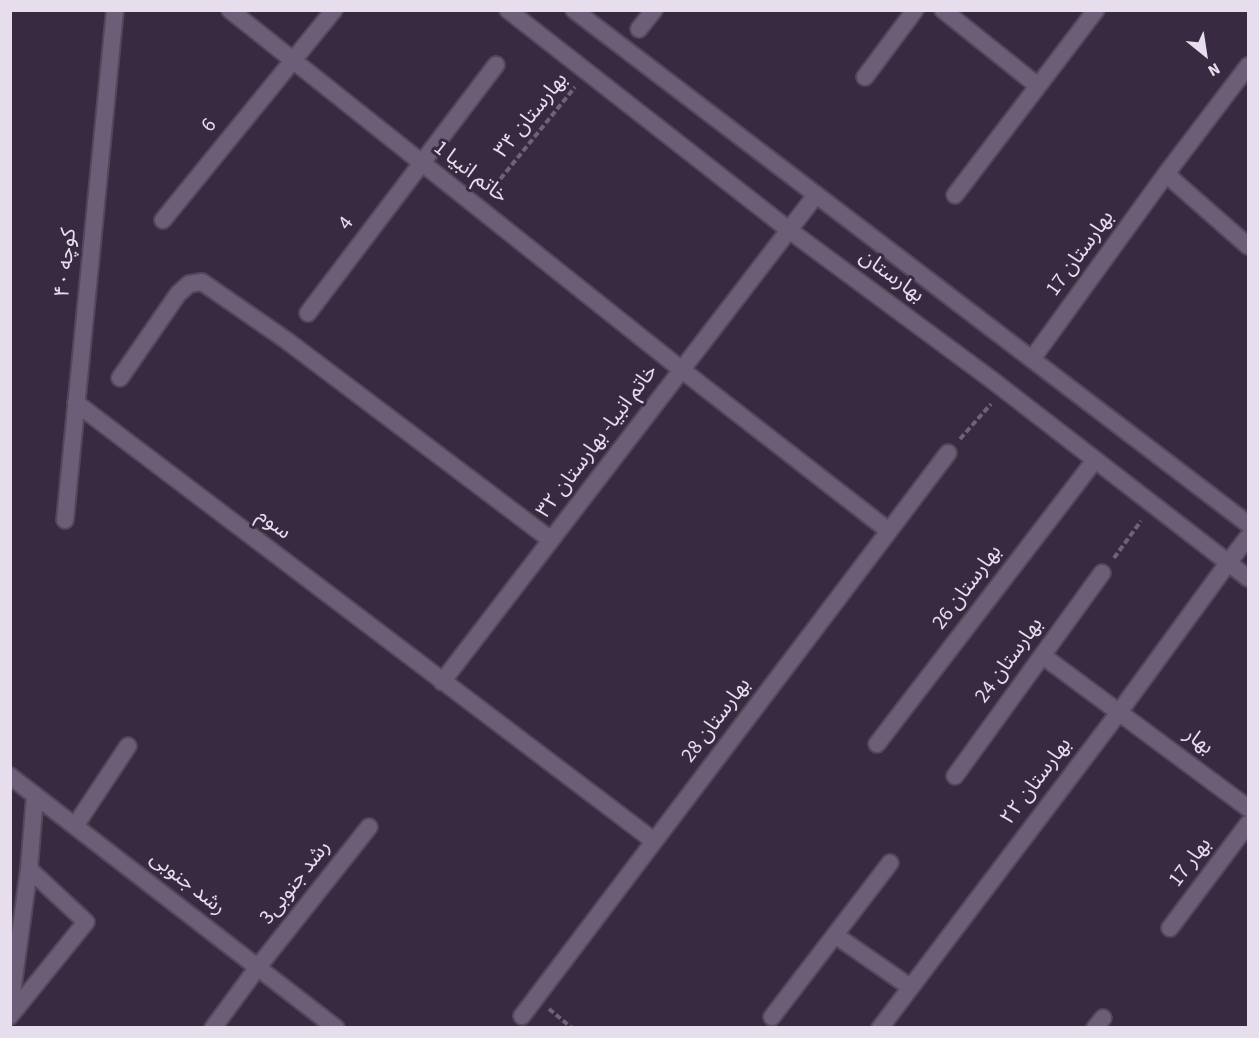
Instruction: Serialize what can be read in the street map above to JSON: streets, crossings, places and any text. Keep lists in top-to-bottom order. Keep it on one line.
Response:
{"streets":{"street":["6","خاتم انبیا 1","4","بهارستان 17","کوچه ۴۰","بهارستان","خاتم انبیا- بهارستان ۳۲","سوم","بهارستان 26","بهارستان 24","بهارستان 28","بهار","بهارستان ۲۲","بهار 17","رشد جنوبی3","رشد جنوبی"],"path":["بهارستان ۳۴"]},"crossings":[["بهارستان ۳۴","خاتم انبیا 1"],["بهارستان ۳۴","بهارستان"],["6","خاتم انبیا 1"],["خاتم انبیا 1","4"],["خاتم انبیا 1","خاتم انبیا- بهارستان ۳۲"],["خاتم انبیا 1","بهارستان 28"],["بهارستان 17","بهارستان"],["کوچه ۴۰","سوم"],["بهارستان","خاتم انبیا- بهارستان ۳۲"],["بهارستان","بهارستان 26"],["بهارستان","بهارستان ۲۲"],["خاتم انبیا- بهارستان ۳۲","سوم"],["سوم","بهارستان 28"],["بهارستان 24","بهار"],["بهار","بهارستان ۲۲"],["رشد جنوبی3","رشد جنوبی"]],"north":"bottom right"}
